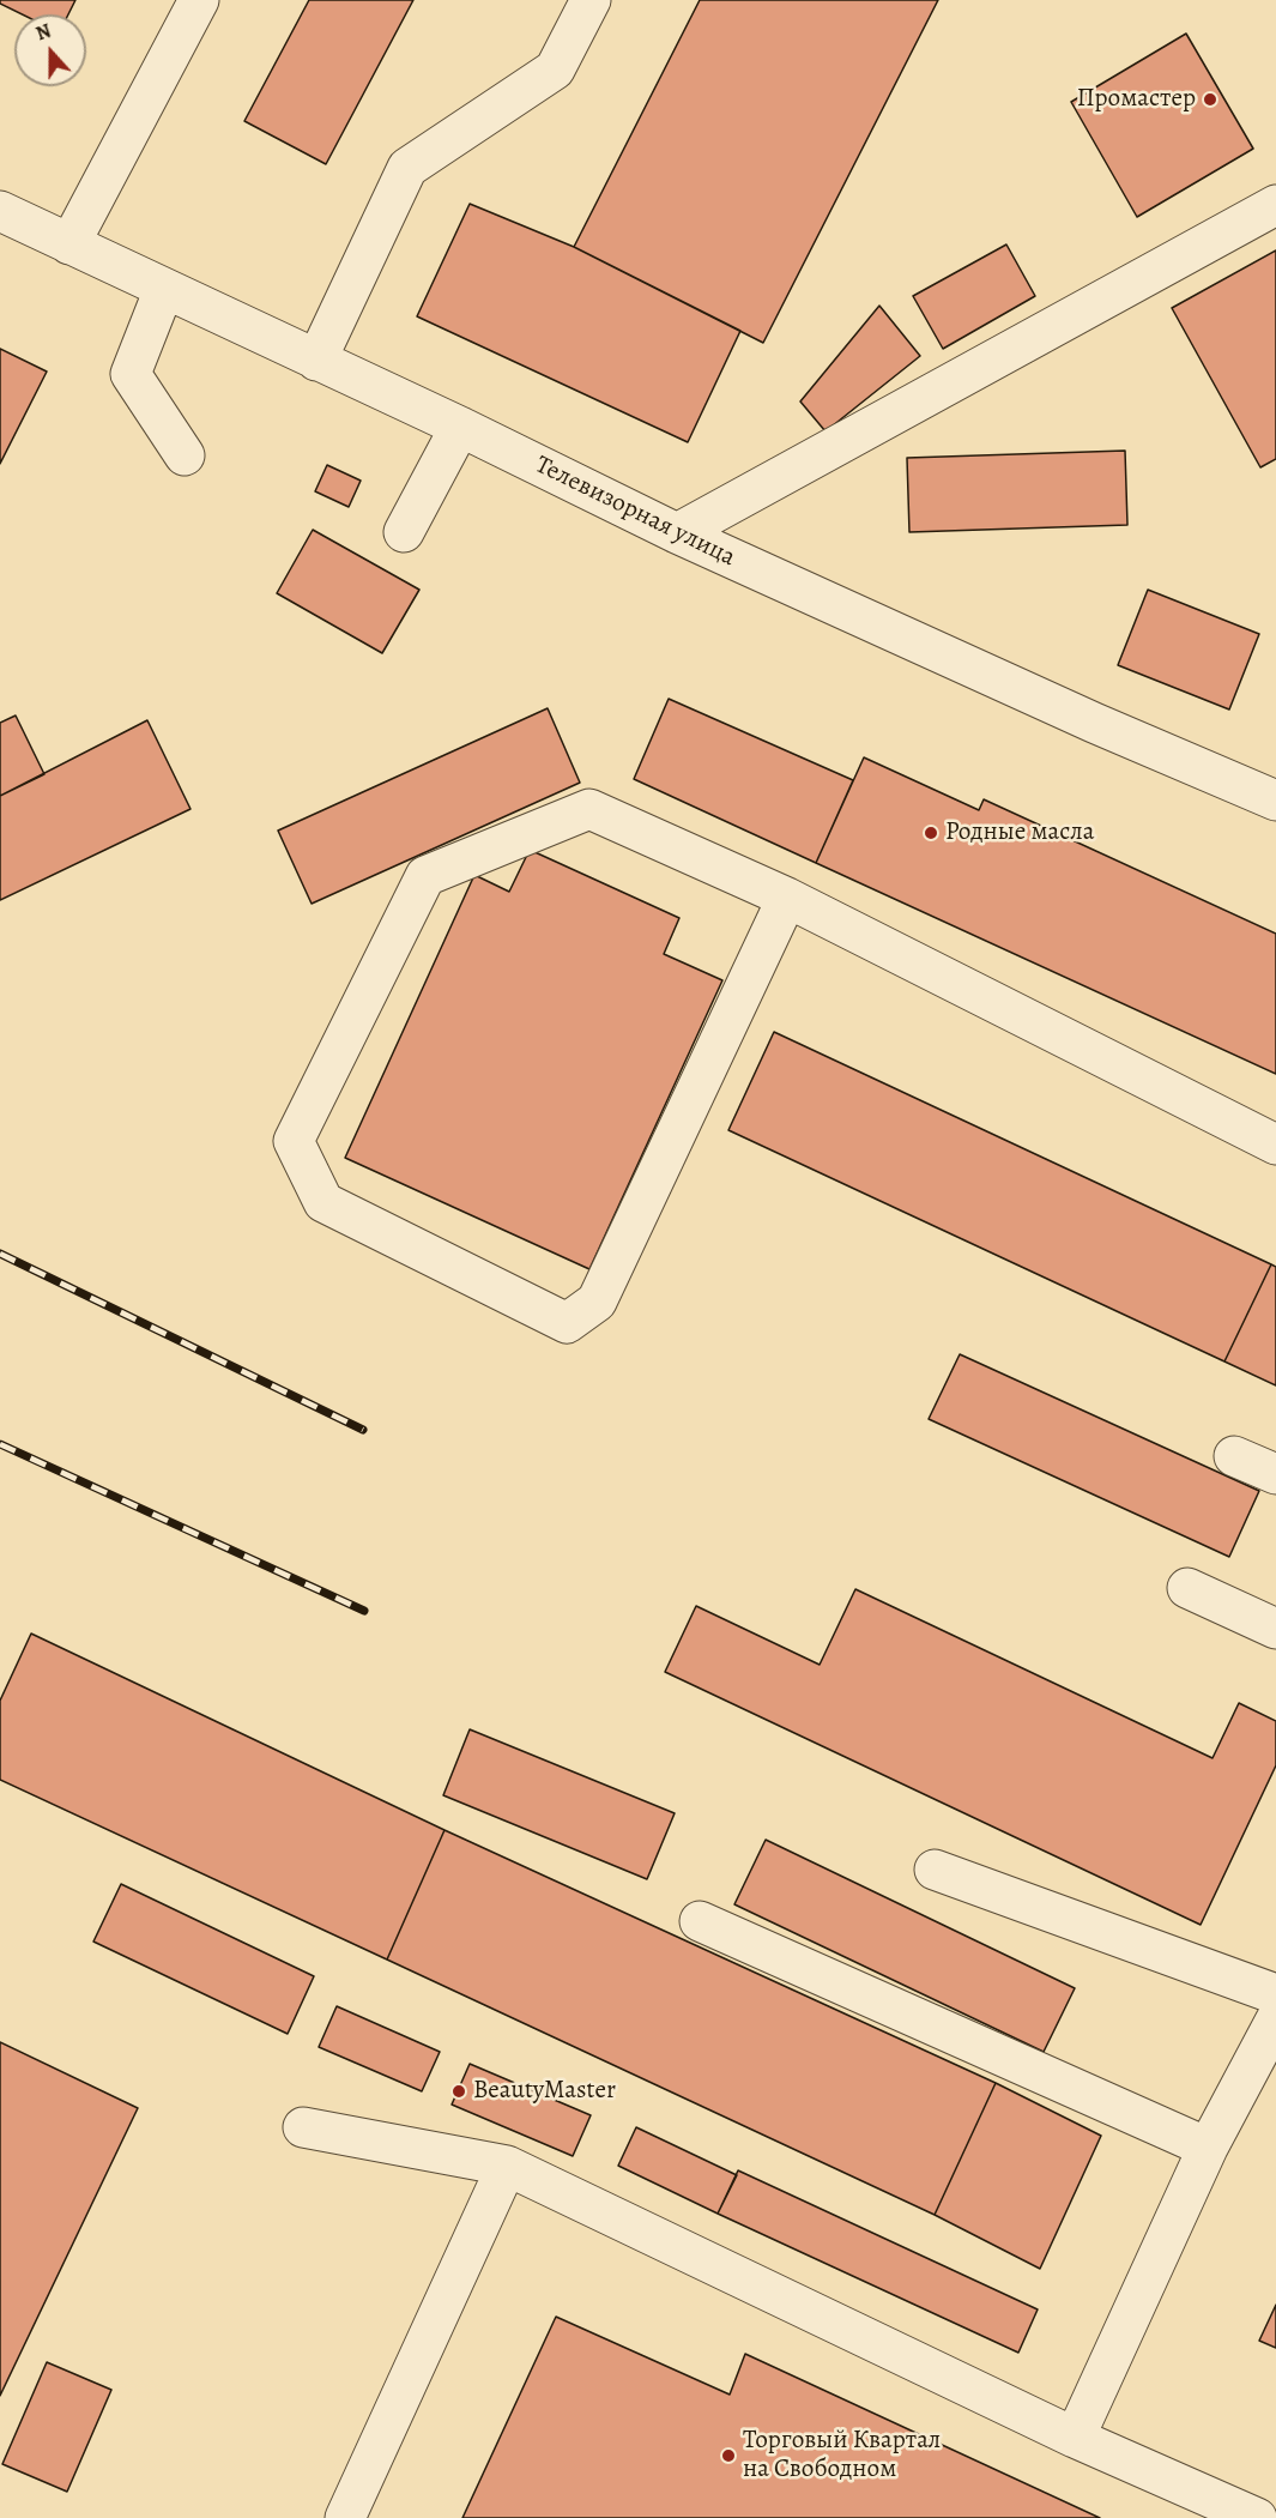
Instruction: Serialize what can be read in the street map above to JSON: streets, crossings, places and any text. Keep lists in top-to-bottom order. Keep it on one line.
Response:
{"streets":{"street":["Телевизорная улица"]},"places":["Промастер","Родные масла","BeautyMaster","Торговый Квартал на Свободном"],"north":"top"}
